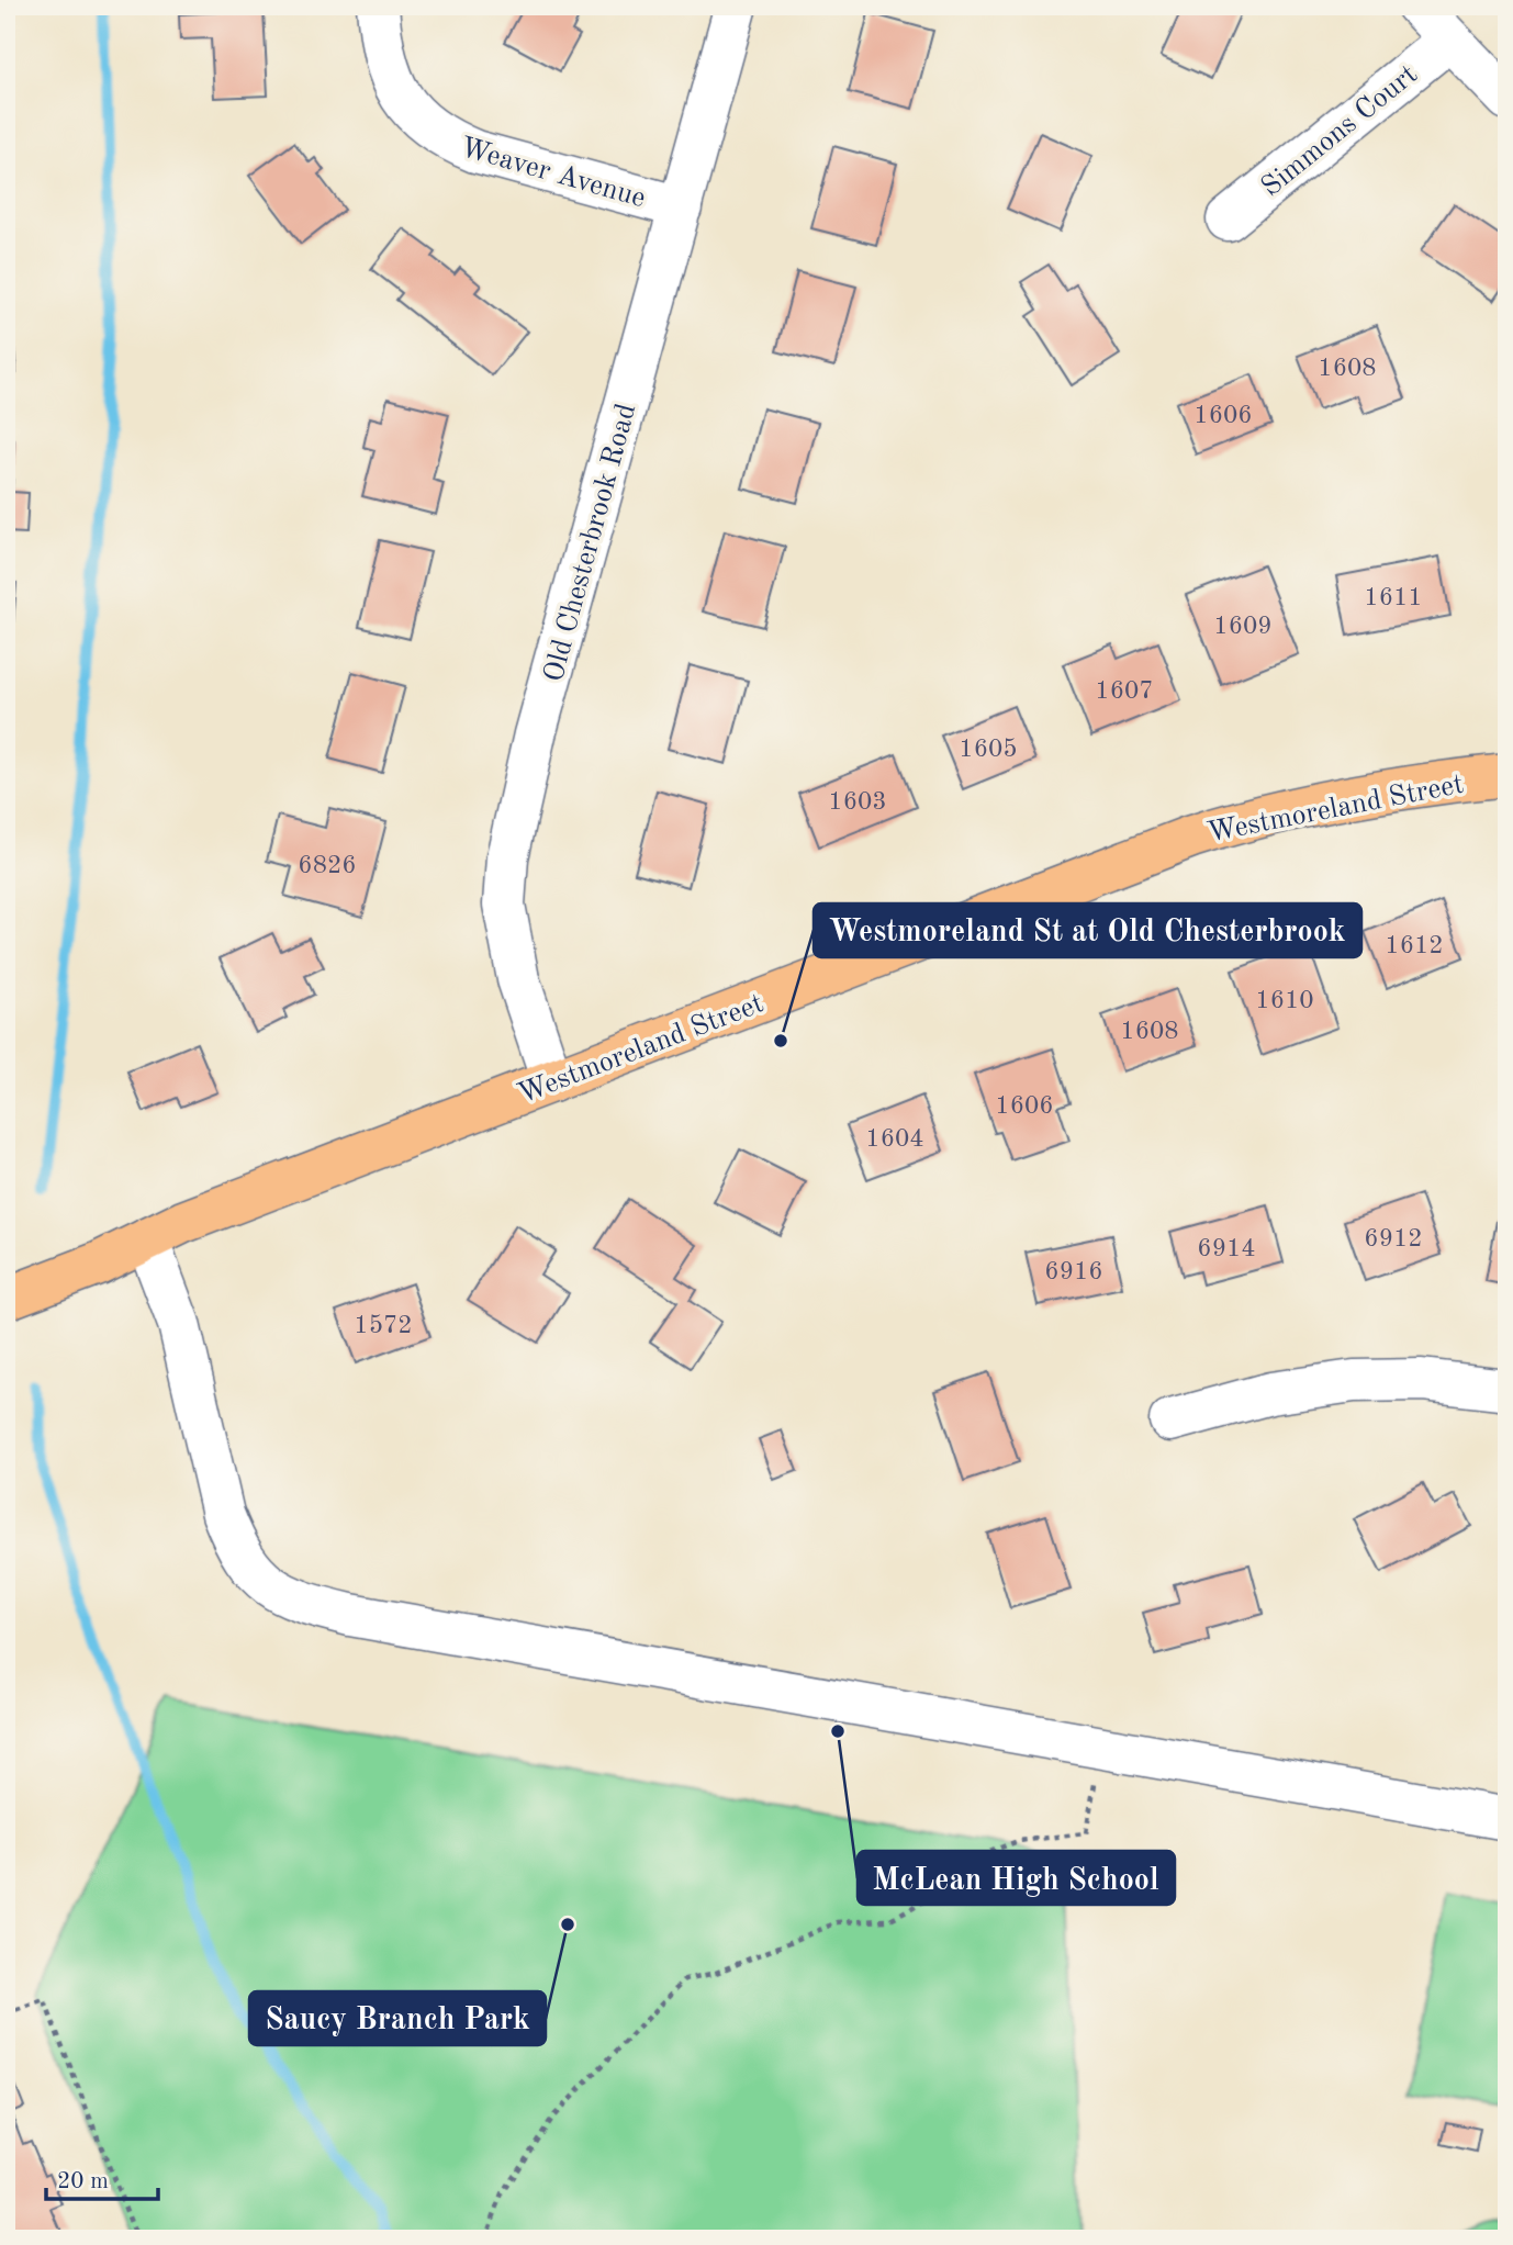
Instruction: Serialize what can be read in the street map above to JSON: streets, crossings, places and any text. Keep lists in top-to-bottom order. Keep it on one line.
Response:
{"streets":{"main road":["Westmoreland Street"],"street":["Simmons Court","Weaver Avenue","Old Chesterbrook Road"]},"crossings":[["Weaver Avenue","Old Chesterbrook Road"],["Old Chesterbrook Road","Westmoreland Street"]],"places":["Westmoreland St at Old Chesterbrook","McLean High School","Saucy Branch Park"],"house_numbers":["1608","1606","1611","1609","1607","1605","1603","6826","1612","1610","1608","1606","1604","6912","6914","6916","1572"],"scale_bar":"20 m"}
